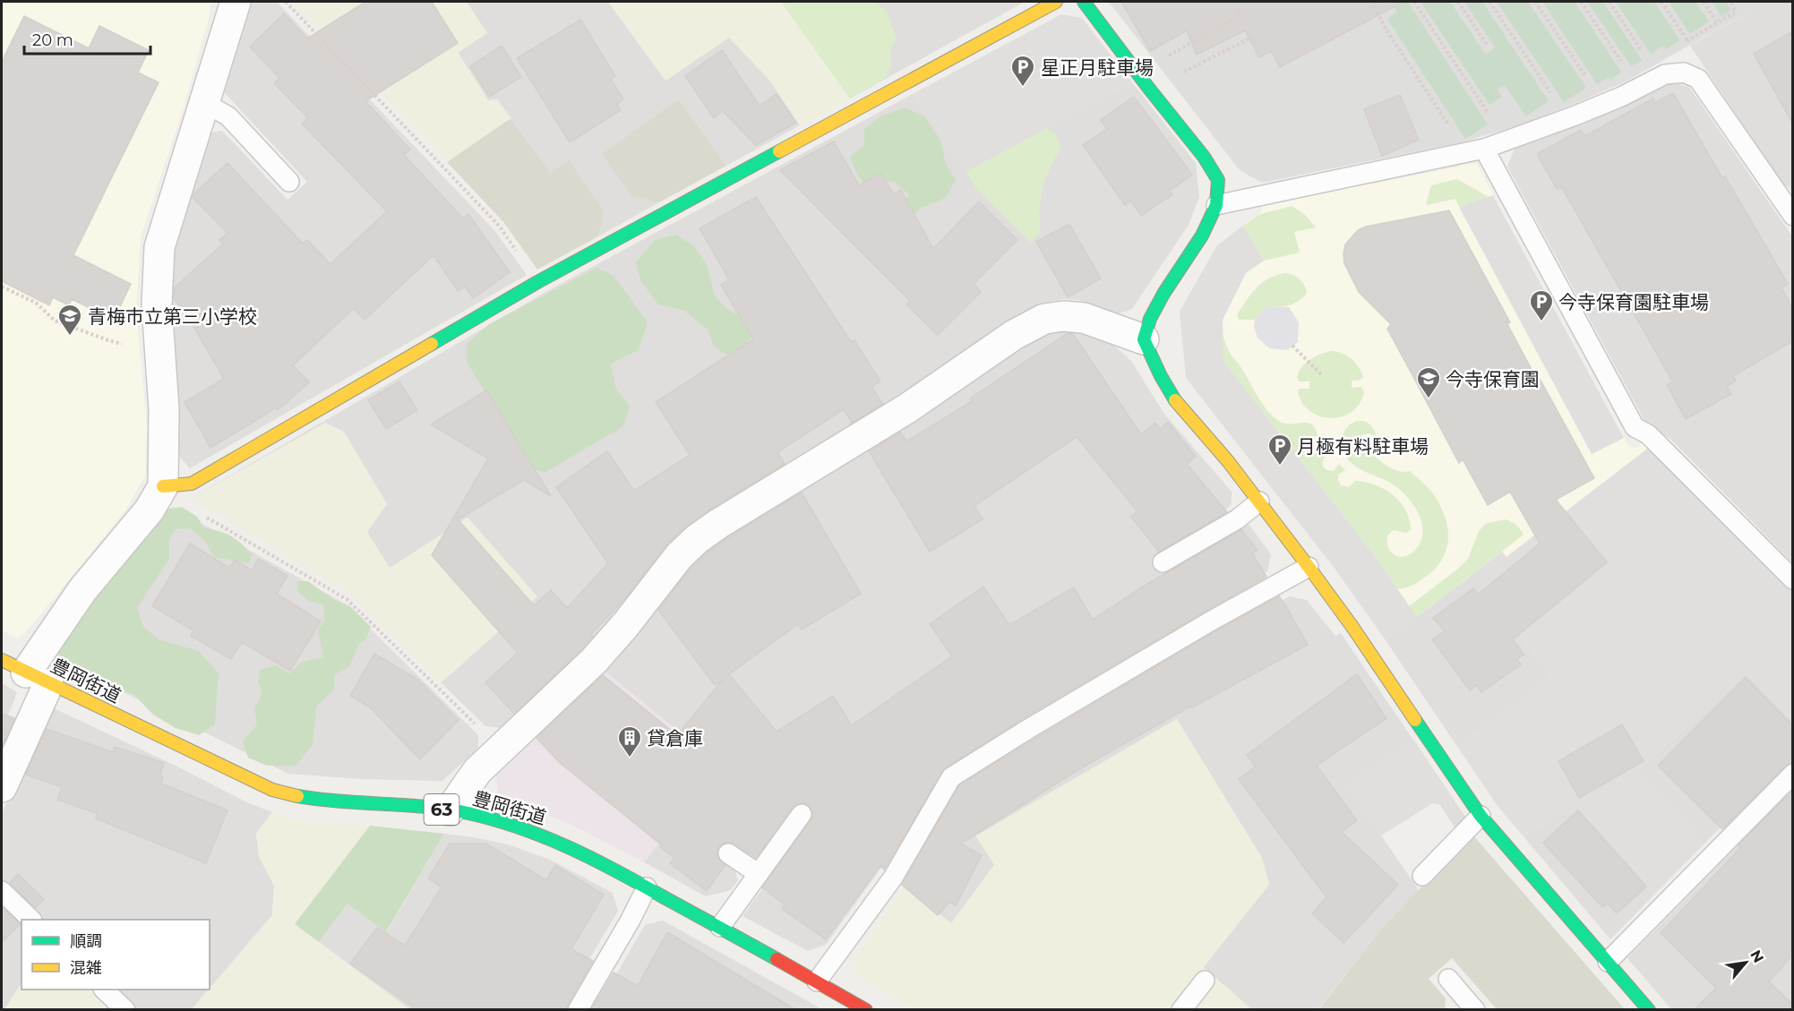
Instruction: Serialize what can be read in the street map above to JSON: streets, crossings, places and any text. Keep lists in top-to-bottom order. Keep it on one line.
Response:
{"streets":{"street":["豊岡街道","63"]},"places":{"parking":["星正月駐車場","今寺保育園駐車場","月極有料駐車場"],"school or university":["青梅市立第三小学校","今寺保育園"],"building":["貸倉庫"]},"legend":["順調","混雑"],"scale_bar":"20 m","north":"top right"}
